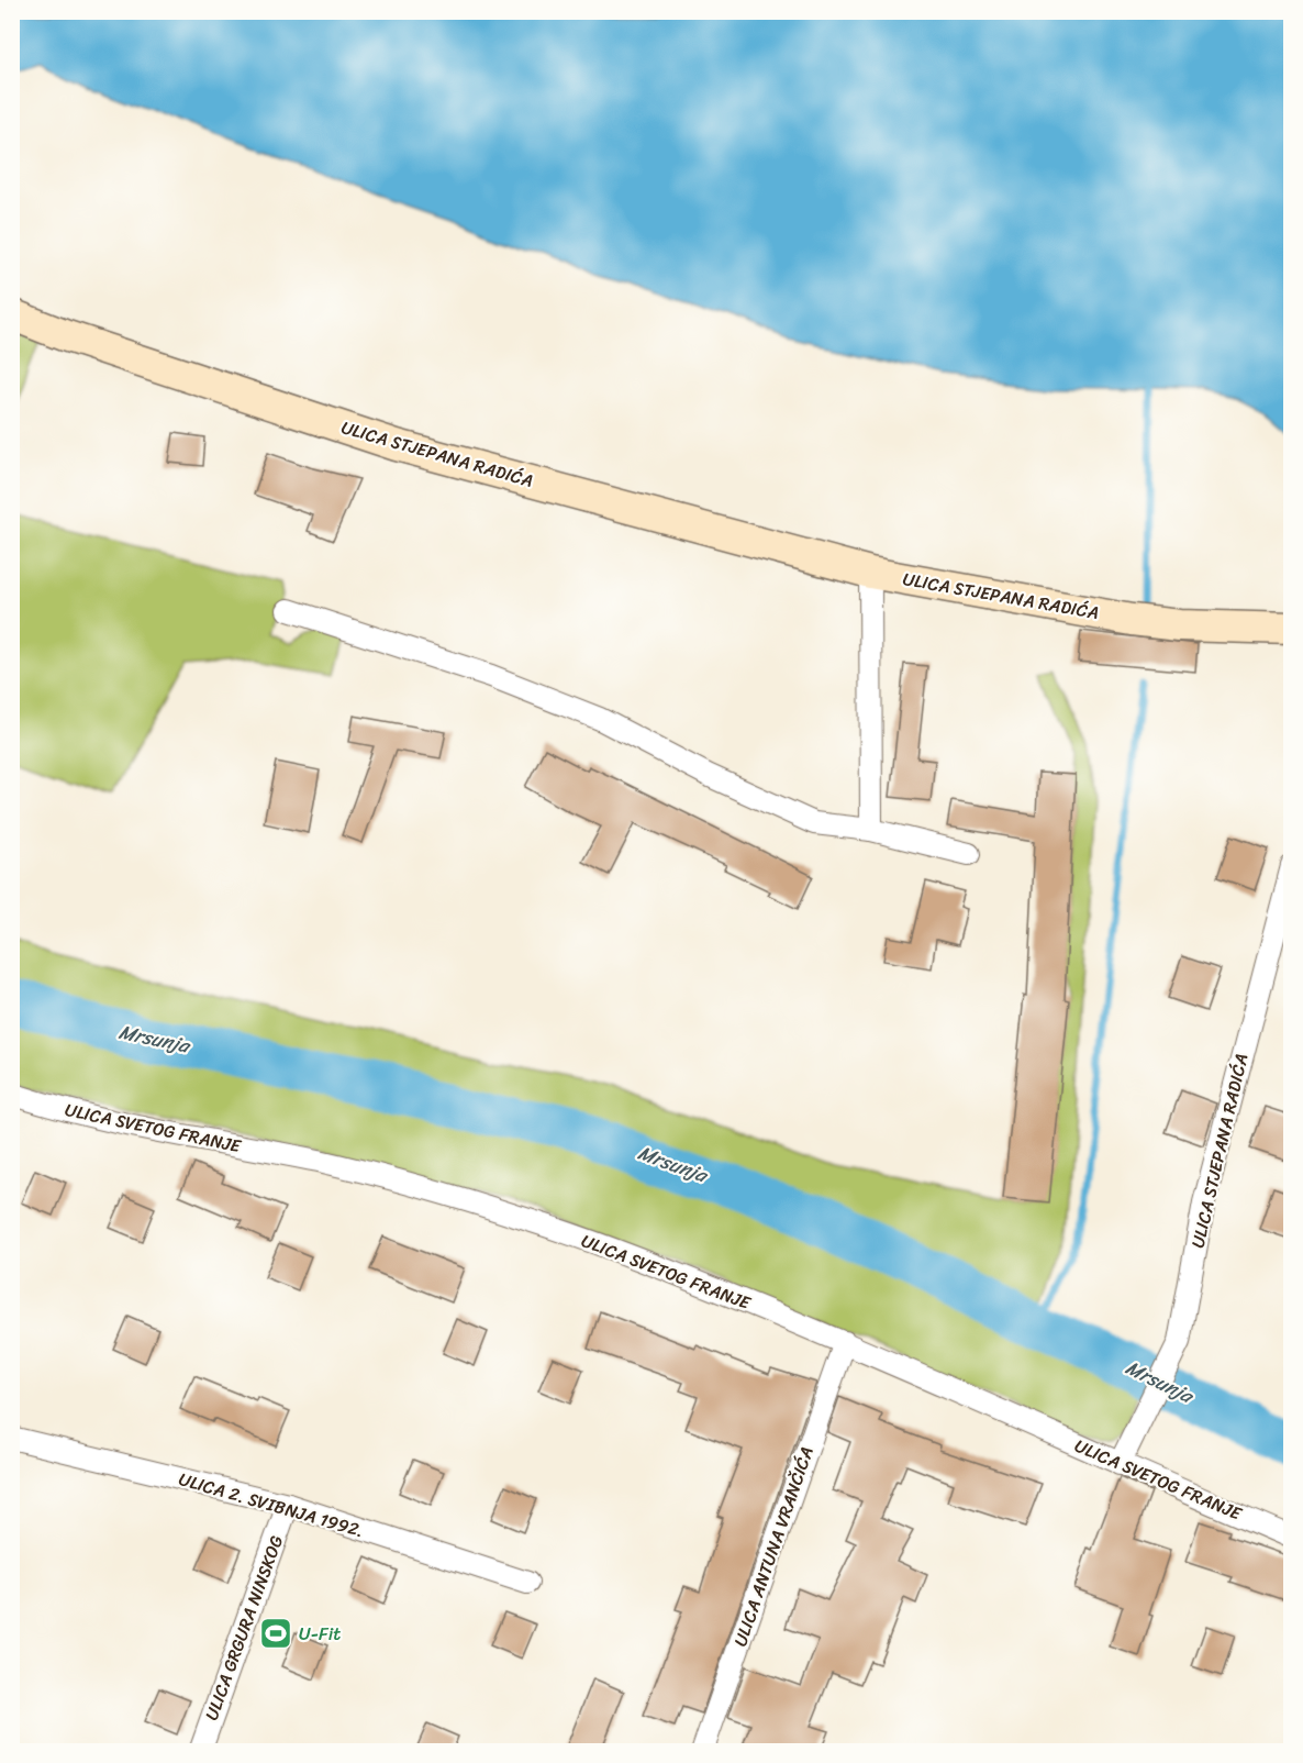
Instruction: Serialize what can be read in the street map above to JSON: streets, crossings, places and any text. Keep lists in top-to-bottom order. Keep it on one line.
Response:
{"streets":{"main road":["ULICA STJEPANA RADIĆA"],"street":["ULICA SVETOG FRANJE","ULICA 2. SVIBNJA 1992.","ULICA ANTUNA VRANČIĆA","ULICA GRGURA NINSKOG"]},"crossings":[["ULICA STJEPANA RADIĆA","ULICA SVETOG FRANJE"],["ULICA SVETOG FRANJE","ULICA ANTUNA VRANČIĆA"],["ULICA 2. SVIBNJA 1992.","ULICA GRGURA NINSKOG"]],"water":["Mrsunja"],"places":{"sports":["U-Fit"]}}
